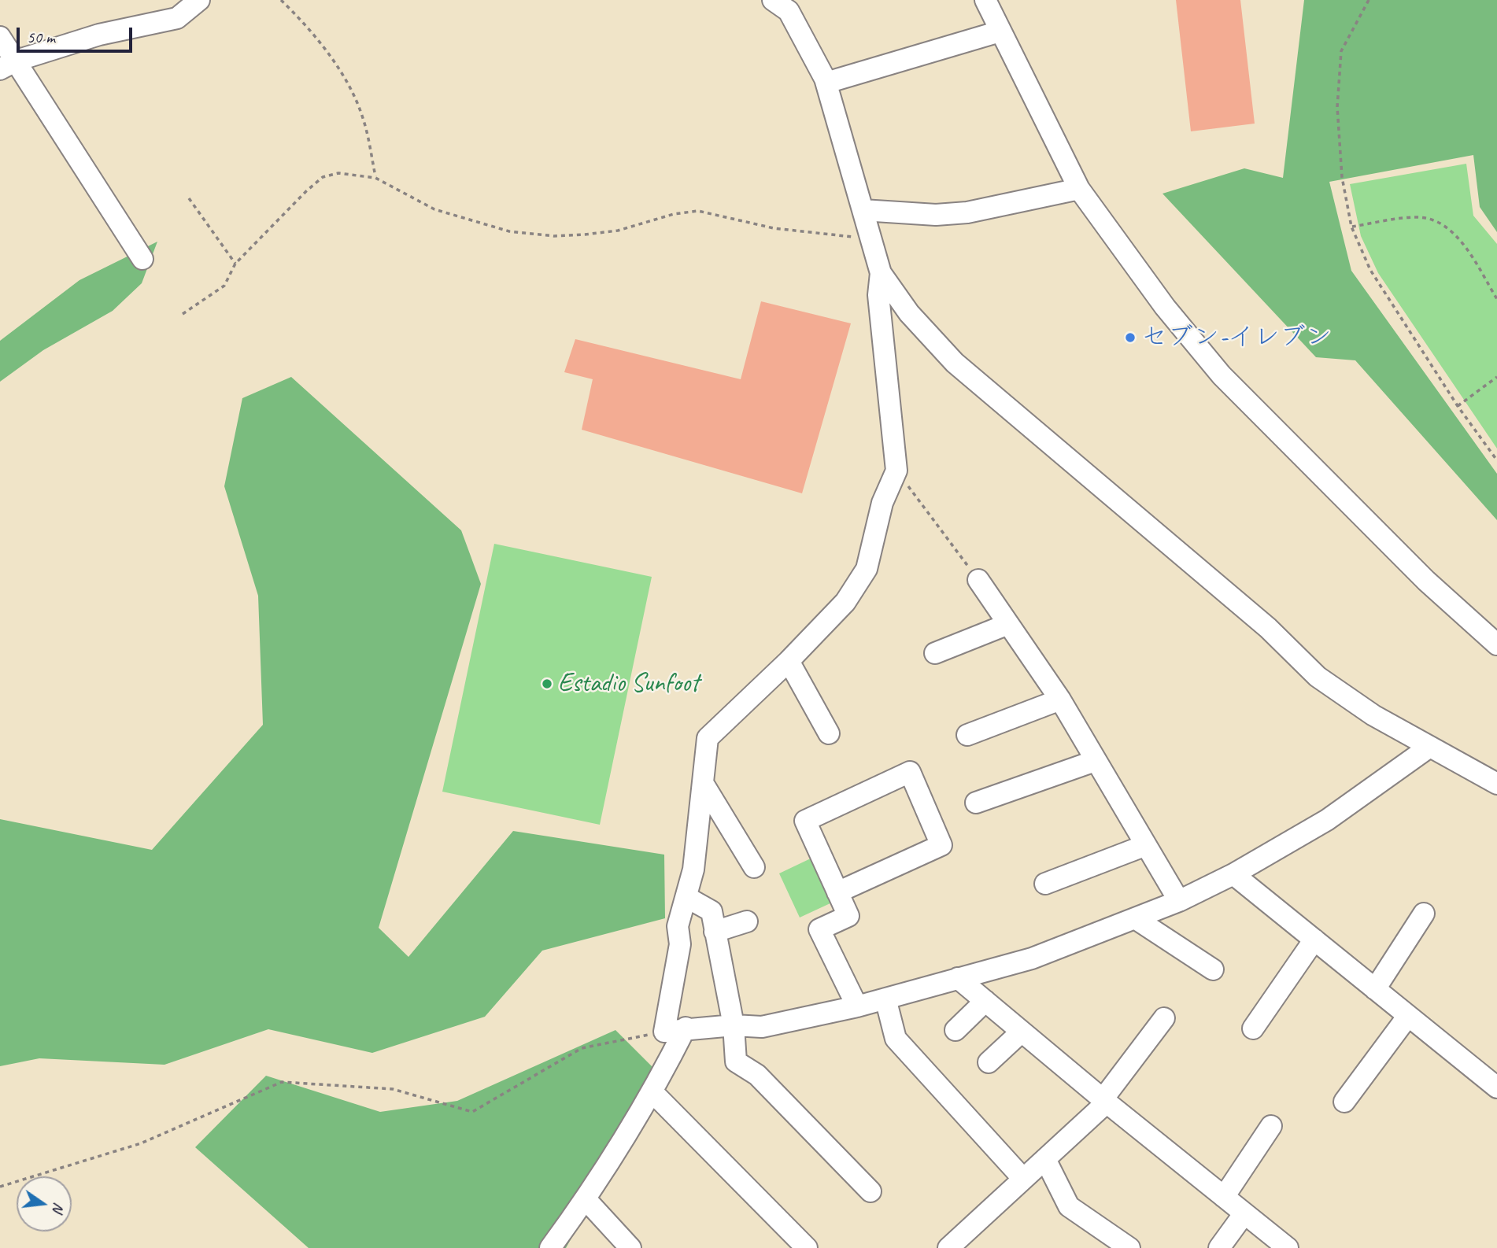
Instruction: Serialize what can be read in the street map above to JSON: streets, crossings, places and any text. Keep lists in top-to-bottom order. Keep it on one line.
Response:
{"places":["セブン-イレブン","Estadio Sunfoot"],"scale_bar":"50 m","north":"right"}
